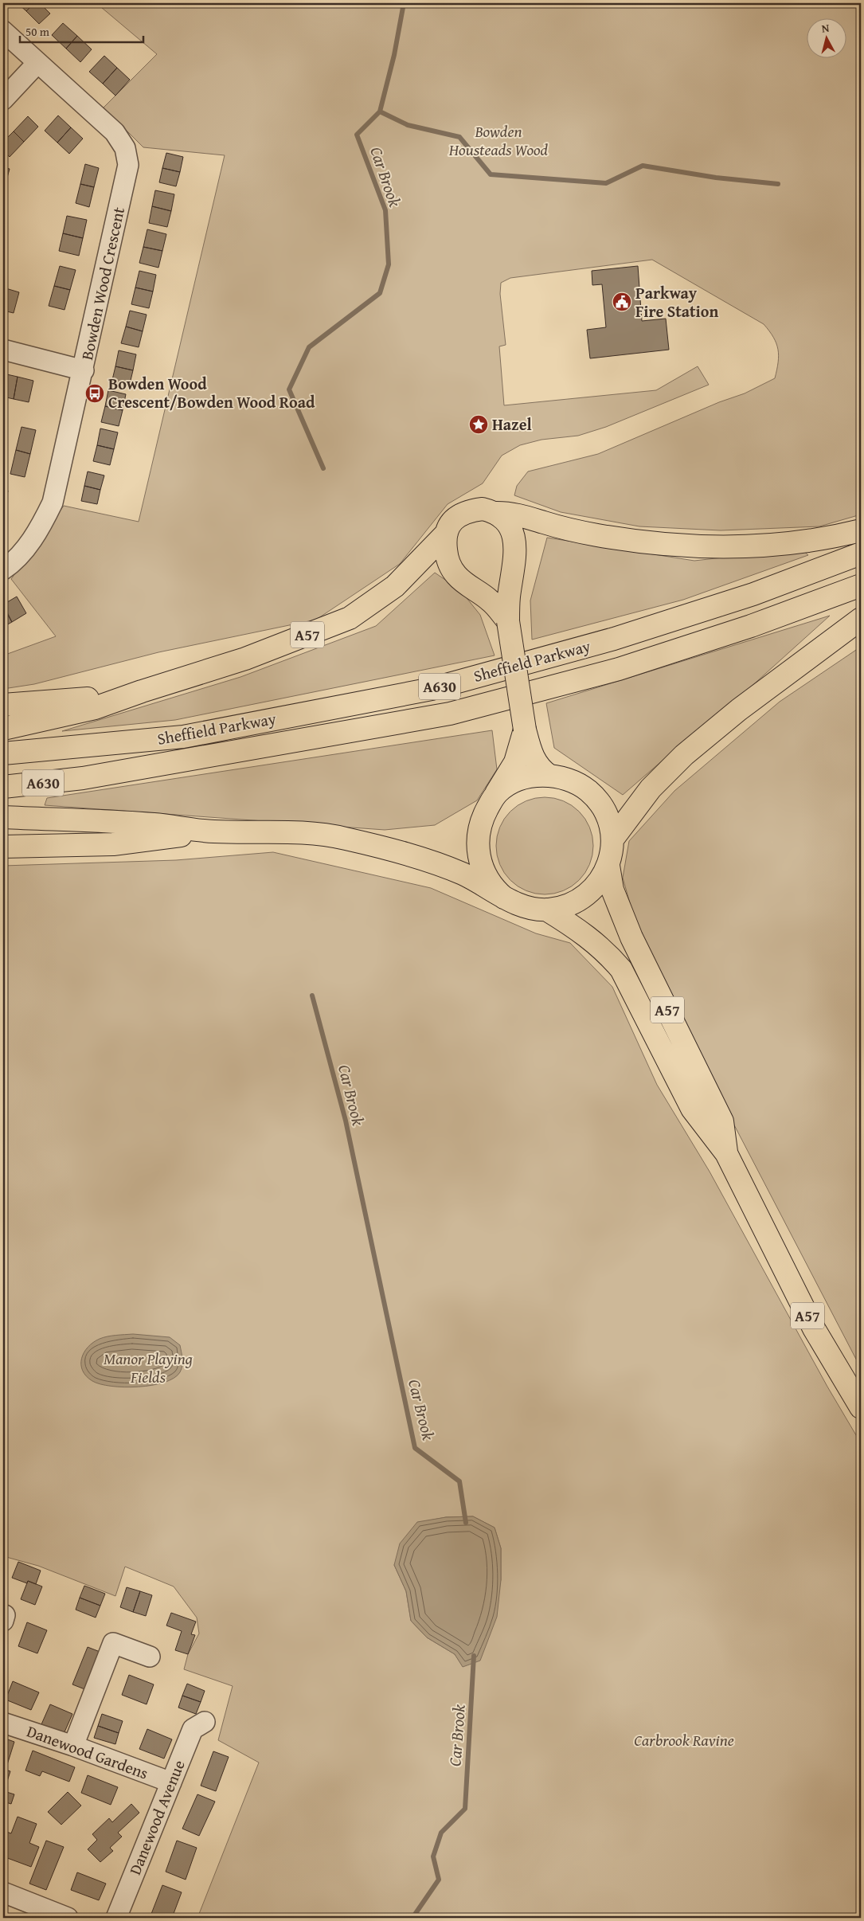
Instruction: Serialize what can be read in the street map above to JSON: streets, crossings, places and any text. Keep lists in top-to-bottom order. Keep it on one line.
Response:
{"streets":{"highway":["A57","Sheffield Parkway","A630"],"street":["Bowden Wood Crescent","Danewood Gardens","Danewood Avenue"]},"crossings":[["Danewood Gardens","Danewood Avenue"]],"water":["Car Brook"],"parks":["Bowden Housteads Wood","Manor Playing Fields","Carbrook Ravine"],"places":{"public building":["Parkway Fire Station"],"bus stop":["Bowden Wood Crescent/Bowden Wood Road"],"place":["Hazel"]},"scale_bar":"50 m","north":"top"}
